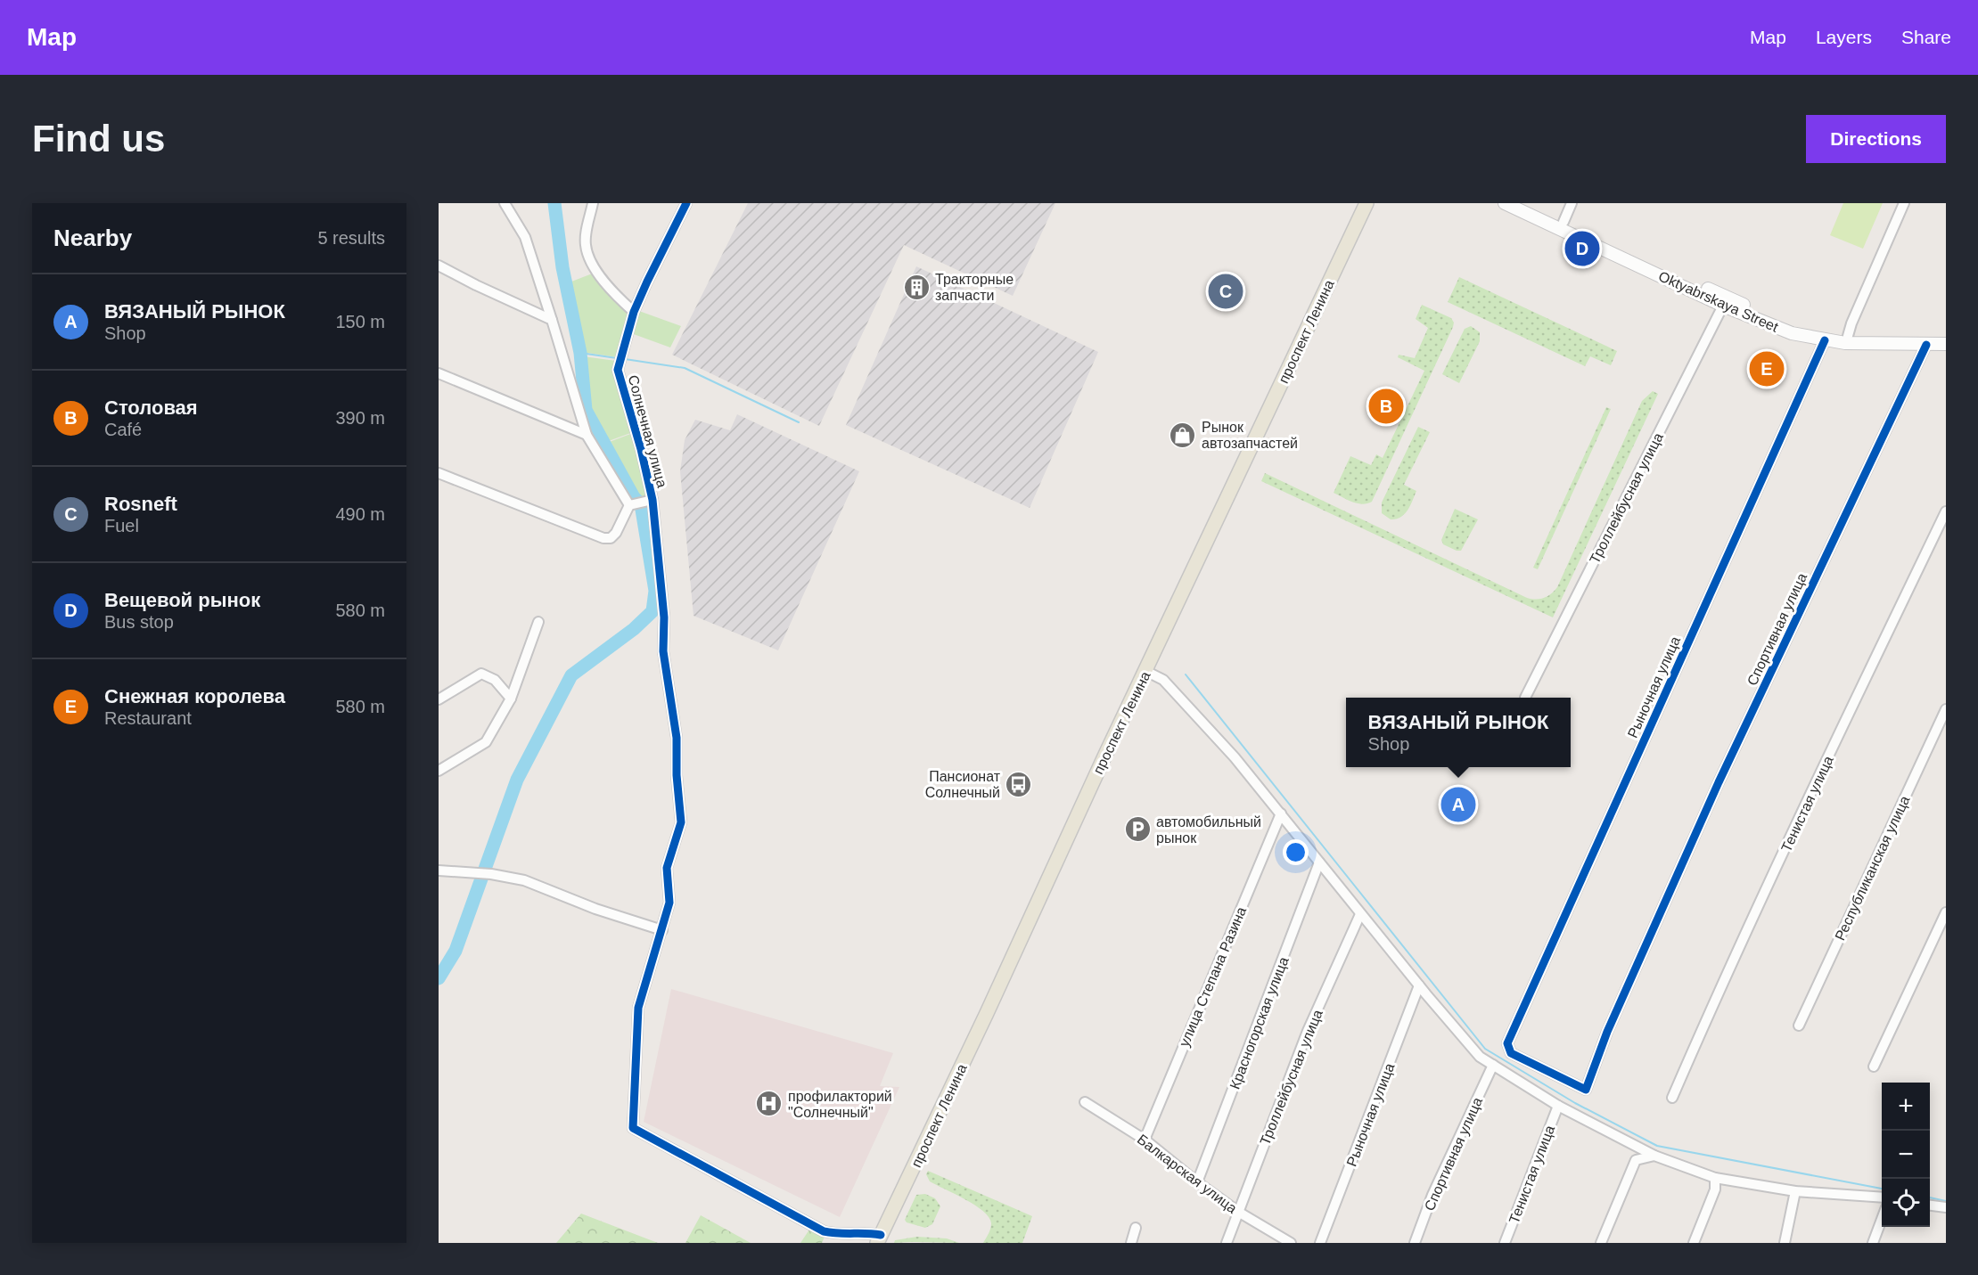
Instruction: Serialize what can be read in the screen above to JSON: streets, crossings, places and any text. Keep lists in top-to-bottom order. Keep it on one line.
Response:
{"streets":{"main road":["Oktyabrskaya Street","проспект Ленина"],"street":["Солнечная улица","Троллейбусная улица","Спортивная улица","Рыночная улица","Тенистая улица","Республиканская улица","улица Степана Разина","Красногорская улица","Балкарская улица"]},"crossings":[["Oktyabrskaya Street","Троллейбусная улица"],["Oktyabrskaya Street","Спортивная улица"],["Oktyabrskaya Street","Рыночная улица"],["проспект Ленина","Солнечная улица"],["Троллейбусная улица","Балкарская улица"],["Спортивная улица","Рыночная улица"],["улица Степана Разина","Балкарская улица"],["Красногорская улица","Балкарская улица"]],"places":{"building":["Тракторные запчасти"],"shop":["Рынок автозапчастей"],"bus stop":["Пансионат Солнечный"],"parking":["автомобильный рынок"],"hospital":["профилакторий \"Солнечный\""]},"page":{"header":"Map","nav":["Map","Layers","Share"],"buttons":"Directions","title":"Find us","heading":["Nearby","5 results"],"pins":["D","C","E","B","A"],"list":[{"mark":"A","name":"ВЯЗАНЫЙ РЫНОК","note":"Shop","value":"150 m"},{"mark":"B","name":"Столовая","note":"Café","value":"390 m"},{"mark":"C","name":"Rosneft","note":"Fuel","value":"490 m"},{"mark":"D","name":"Вещевой рынок","note":"Bus stop","value":"580 m"},{"mark":"E","name":"Снежная королева","note":"Restaurant","value":"580 m"}],"popup":["ВЯЗАНЫЙ РЫНОК","Shop"],"map_buttons":["+","−"]}}
